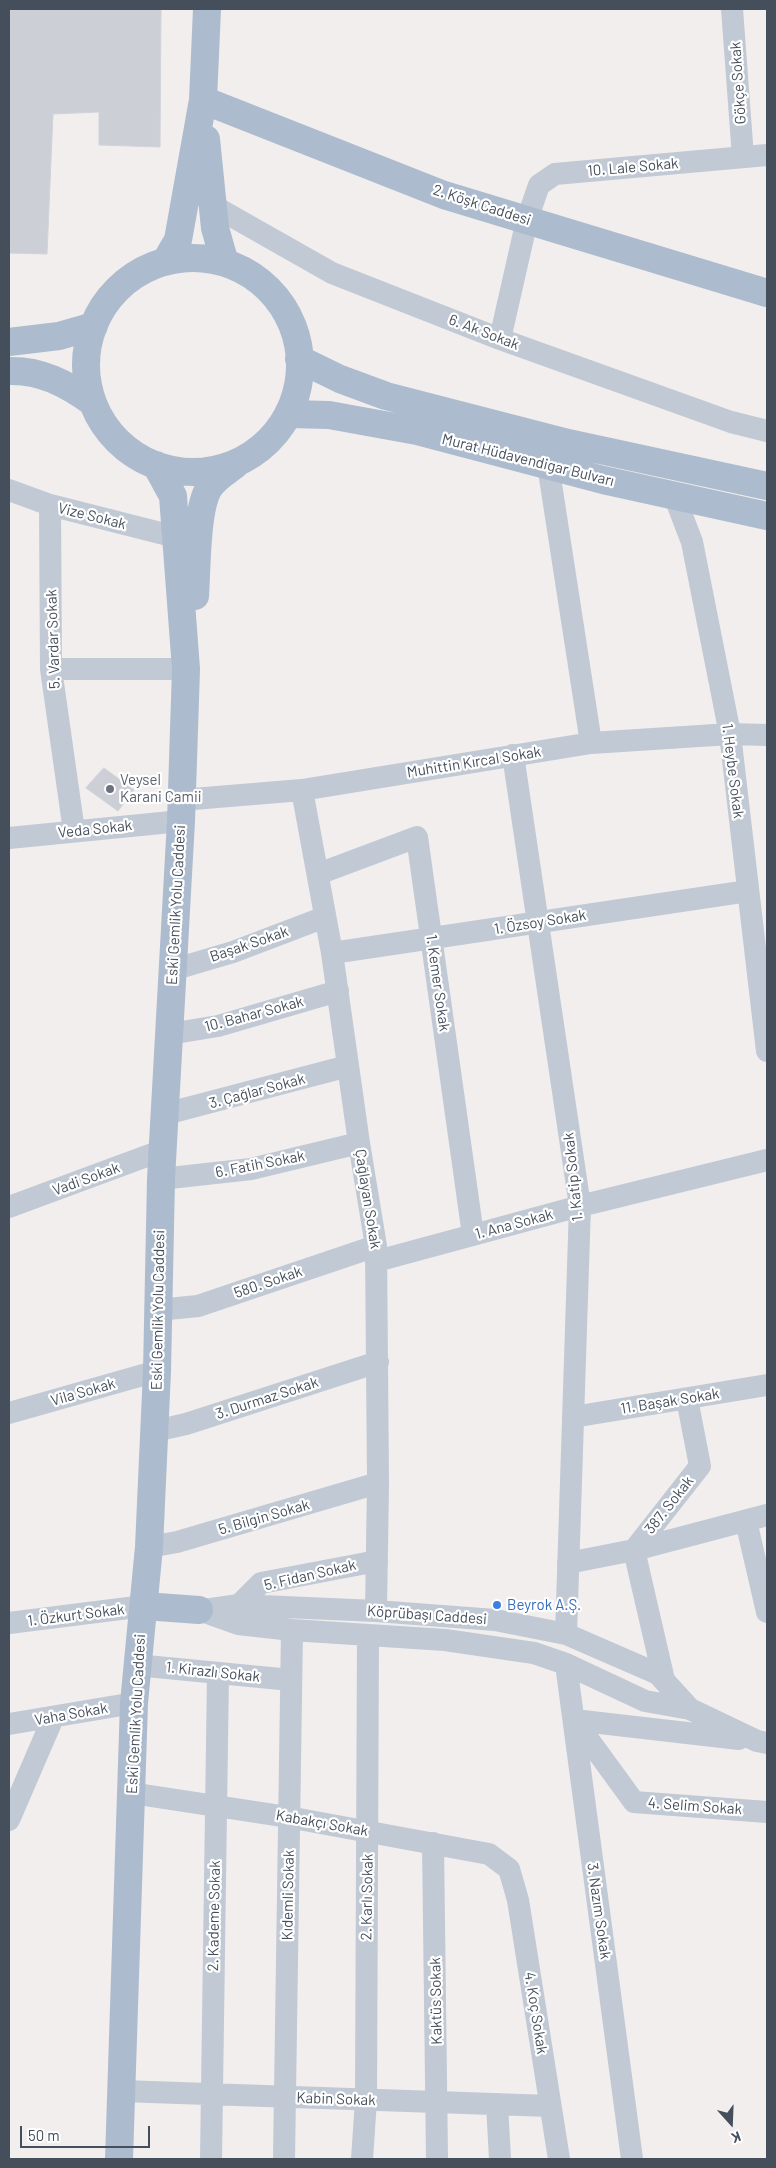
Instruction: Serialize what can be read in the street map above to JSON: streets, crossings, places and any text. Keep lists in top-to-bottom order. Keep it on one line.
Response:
{"streets":{"main road":["2. Köşk Caddesi","Murat Hüdavendigar Bulvarı","Eski Gemlik Yolu Caddesi","Köprübaşı Caddesi"],"street":["Gökçe Sokak","10. Lale Sokak","6. Ak Sokak","Vize Sokak","5. Vardar Sokak","Muhittin Kırcal Sokak","1. Heybe Sokak","Veda Sokak","1. Özsoy Sokak","Başak Sokak","1. Kemer Sokak","10. Bahar Sokak","3. Çağlar Sokak","6. Fatih Sokak","1. Katip Sokak","Vadi Sokak","Çağlayan Sokak","1. Ana Sokak","580. Sokak","Vila Sokak","3. Durmaz Sokak","11. Başak Sokak","387. Sokak","5. Bilgin Sokak","5. Fidan Sokak","1. Özkurt Sokak","1. Kirazlı Sokak","Vaha Sokak","4. Selim Sokak","Kabakçı Sokak","Kıdemli Sokak","2. Karlı Sokak","3. Nazım Sokak","2. Kademe Sokak","Kaktüs Sokak","4. Koç Sokak","Kabin Sokak"]},"crossings":[["Gökçe Sokak","10. Lale Sokak"],["10. Lale Sokak","2. Köşk Caddesi"],["10. Lale Sokak","6. Ak Sokak"],["Murat Hüdavendigar Bulvarı","1. Heybe Sokak"],["Vize Sokak","5. Vardar Sokak"],["Vize Sokak","Eski Gemlik Yolu Caddesi"],["5. Vardar Sokak","Veda Sokak"],["Muhittin Kırcal Sokak","1. Heybe Sokak"],["Muhittin Kırcal Sokak","Veda Sokak"],["Muhittin Kırcal Sokak","Eski Gemlik Yolu Caddesi"],["Muhittin Kırcal Sokak","1. Katip Sokak"],["Muhittin Kırcal Sokak","Çağlayan Sokak"],["1. Heybe Sokak","1. Özsoy Sokak"],["Veda Sokak","Eski Gemlik Yolu Caddesi"],["Eski Gemlik Yolu Caddesi","Başak Sokak"],["Eski Gemlik Yolu Caddesi","10. Bahar Sokak"],["Eski Gemlik Yolu Caddesi","3. Çağlar Sokak"],["Eski Gemlik Yolu Caddesi","6. Fatih Sokak"],["Eski Gemlik Yolu Caddesi","Vadi Sokak"],["Eski Gemlik Yolu Caddesi","580. Sokak"],["Eski Gemlik Yolu Caddesi","Vila Sokak"],["Eski Gemlik Yolu Caddesi","3. Durmaz Sokak"],["Eski Gemlik Yolu Caddesi","5. Bilgin Sokak"],["Eski Gemlik Yolu Caddesi","1. Özkurt Sokak"],["Eski Gemlik Yolu Caddesi","Köprübaşı Caddesi"],["Eski Gemlik Yolu Caddesi","1. Kirazlı Sokak"],["Eski Gemlik Yolu Caddesi","Vaha Sokak"],["Eski Gemlik Yolu Caddesi","Kabakçı Sokak"],["Eski Gemlik Yolu Caddesi","Kabin Sokak"],["1. Özsoy Sokak","1. Kemer Sokak"],["1. Özsoy Sokak","1. Katip Sokak"],["1. Özsoy Sokak","Çağlayan Sokak"],["Başak Sokak","Çağlayan Sokak"],["1. Kemer Sokak","Çağlayan Sokak"],["1. Kemer Sokak","1. Ana Sokak"],["10. Bahar Sokak","Çağlayan Sokak"],["3. Çağlar Sokak","Çağlayan Sokak"],["6. Fatih Sokak","Çağlayan Sokak"],["1. Katip Sokak","1. Ana Sokak"],["1. Katip Sokak","11. Başak Sokak"],["1. Katip Sokak","Köprübaşı Caddesi"],["Çağlayan Sokak","1. Ana Sokak"],["Çağlayan Sokak","580. Sokak"],["Çağlayan Sokak","3. Durmaz Sokak"],["Çağlayan Sokak","5. Bilgin Sokak"],["Çağlayan Sokak","5. Fidan Sokak"],["Çağlayan Sokak","Köprübaşı Caddesi"],["1. Ana Sokak","580. Sokak"],["11. Başak Sokak","387. Sokak"],["5. Fidan Sokak","Köprübaşı Caddesi"],["1. Özkurt Sokak","Köprübaşı Caddesi"],["Köprübaşı Caddesi","Kıdemli Sokak"],["Köprübaşı Caddesi","2. Karlı Sokak"],["Köprübaşı Caddesi","3. Nazım Sokak"],["1. Kirazlı Sokak","Kıdemli Sokak"],["1. Kirazlı Sokak","2. Kademe Sokak"],["4. Selim Sokak","3. Nazım Sokak"],["Kabakçı Sokak","Kıdemli Sokak"],["Kabakçı Sokak","2. Karlı Sokak"],["Kabakçı Sokak","2. Kademe Sokak"],["Kabakçı Sokak","Kaktüs Sokak"],["Kabakçı Sokak","4. Koç Sokak"],["Kıdemli Sokak","Kabin Sokak"],["2. Karlı Sokak","Kabin Sokak"],["2. Kademe Sokak","Kabin Sokak"],["Kaktüs Sokak","Kabin Sokak"],["4. Koç Sokak","Kabin Sokak"]],"places":["Veysel Karani Camii","Beyrok A.Ş."],"scale_bar":"50 m","north":"bottom"}
